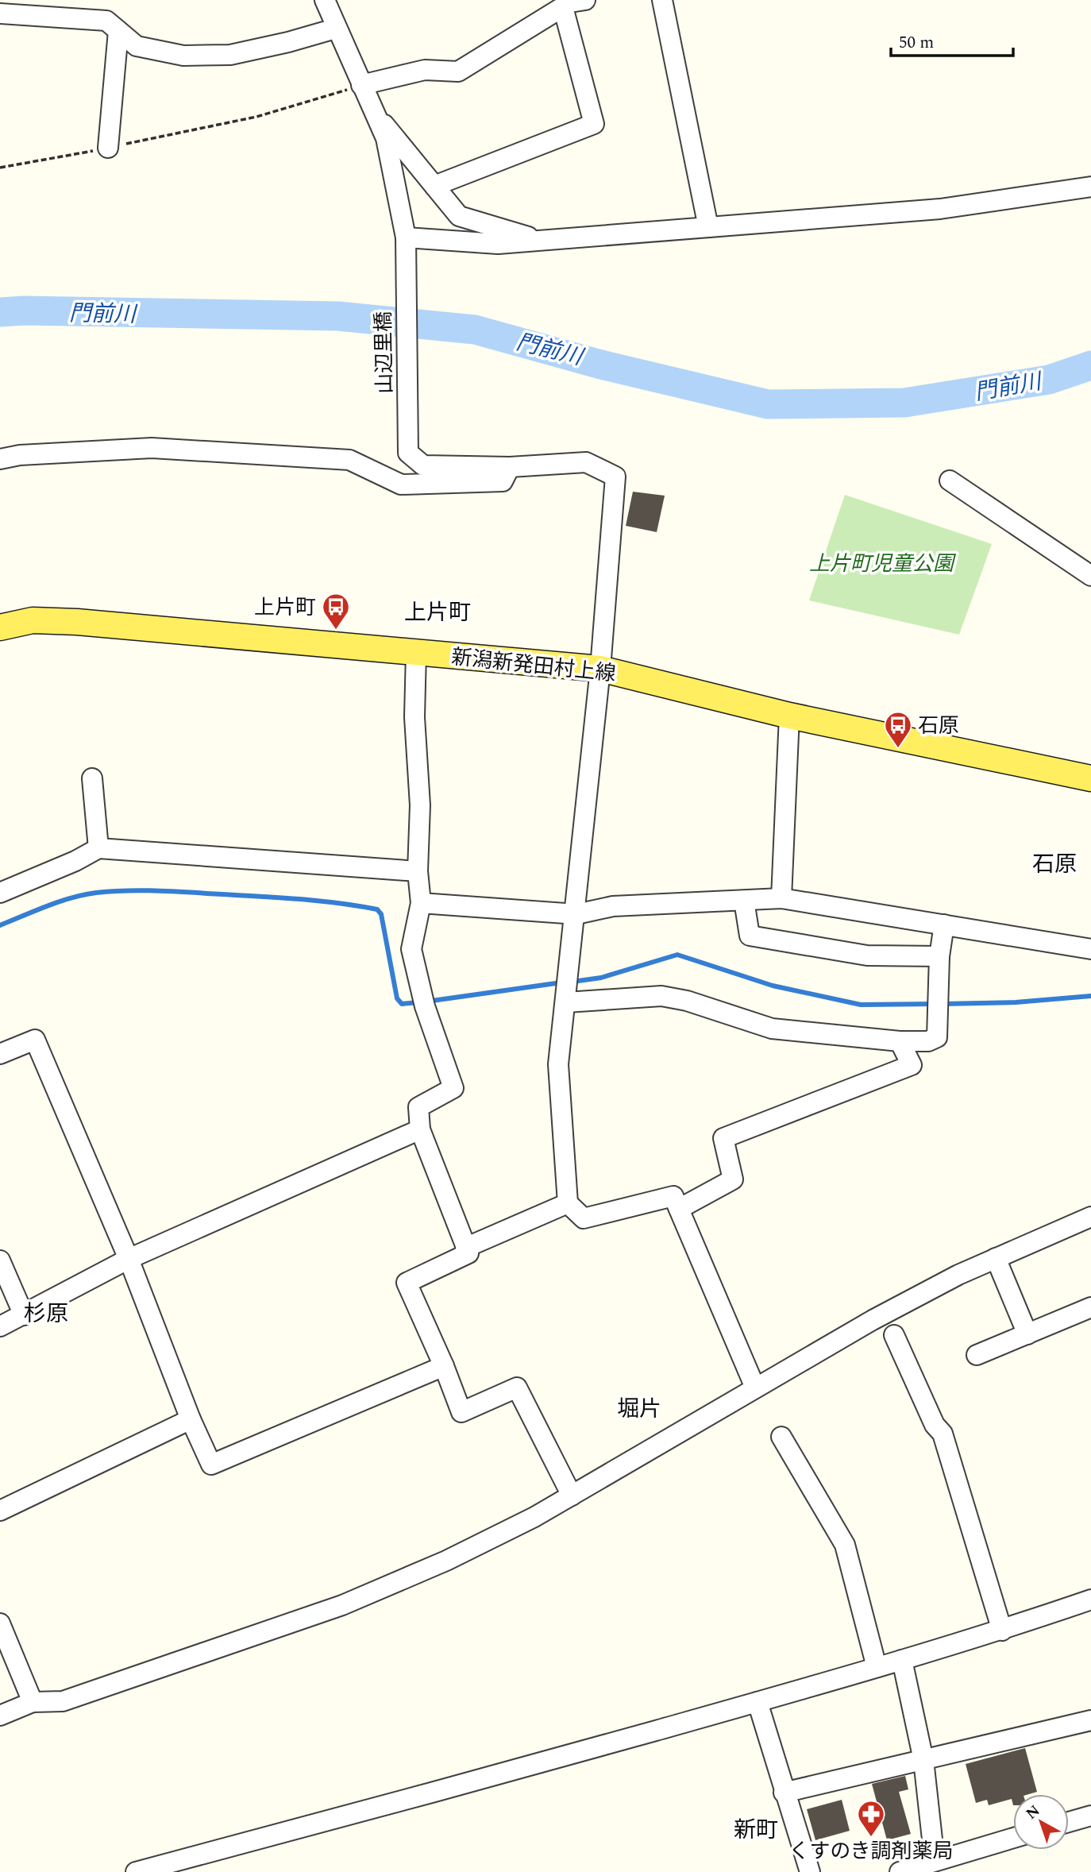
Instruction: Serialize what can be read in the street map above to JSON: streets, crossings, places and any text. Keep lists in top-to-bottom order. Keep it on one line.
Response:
{"streets":{"main road":["新潟新発田村上線"],"street":["山辺里橋"]},"districts":["上片町","石原","杉原","堀片","新町"],"water":["門前川"],"parks":["上片町児童公園"],"places":{"bus stop":["上片町","石原"],"pharmacy":["くすのき調剤薬局"]},"scale_bar":"50 m","north":"top left"}
